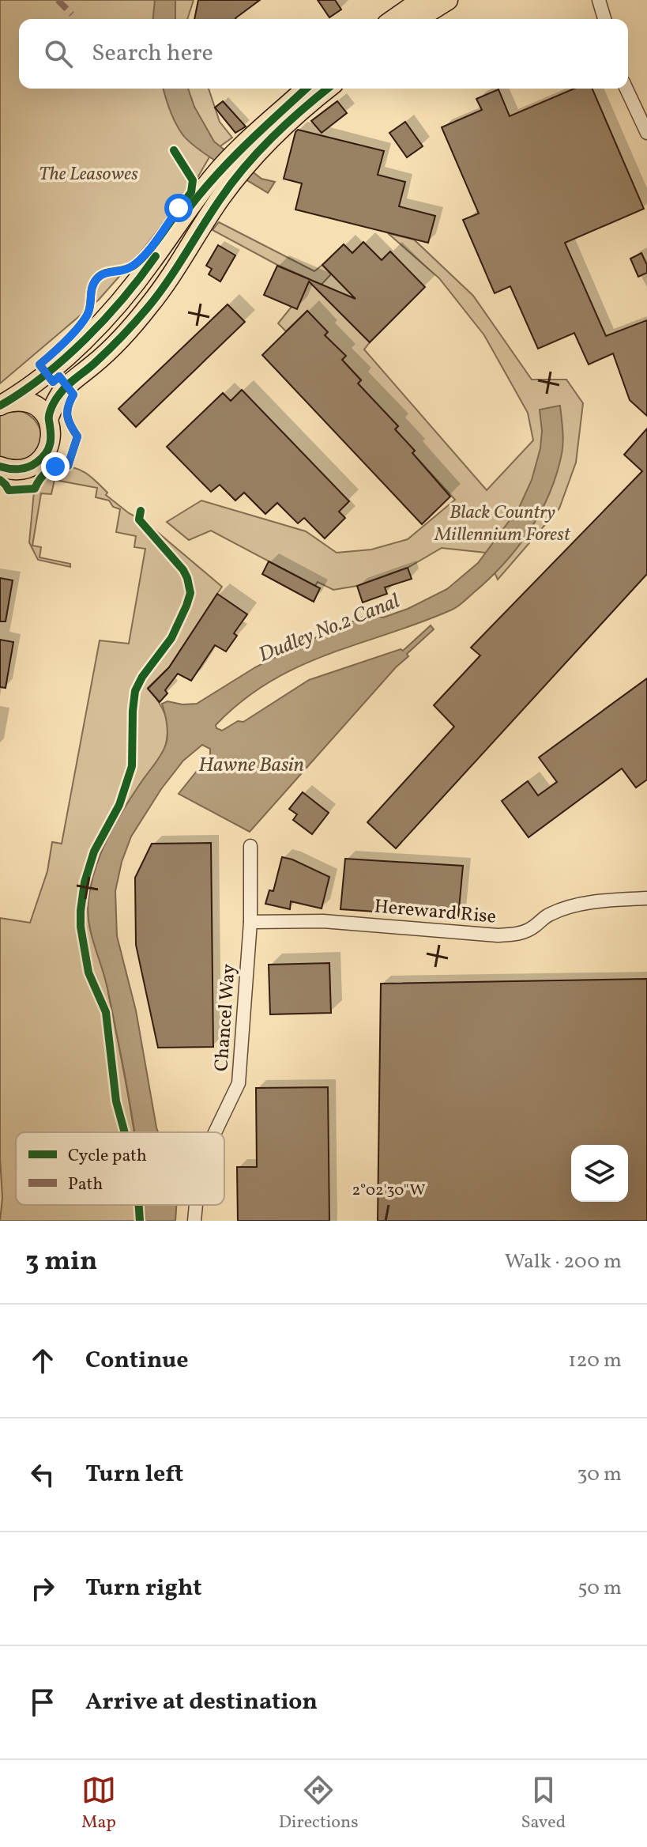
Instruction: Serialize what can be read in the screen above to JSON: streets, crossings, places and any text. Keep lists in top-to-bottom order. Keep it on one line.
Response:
{"streets":{"street":["Hereward Rise","Chancel Way"]},"crossings":[["Hereward Rise","Chancel Way"]],"water":["Dudley No.2 Canal","Hawne Basin"],"parks":["The Leasowes","Black Country Millennium Forest"],"legend":["Cycle path","Path"],"page":{"search":"Search here","heading":["3 min","Walk · 200 m"],"list":[["Continue","120 m"],["Turn left","30 m"],["Turn right","50 m"],"Arrive at destination"],"nav":["Map","Directions","Saved"]},"coordinates":["2°02'30\"W"]}
